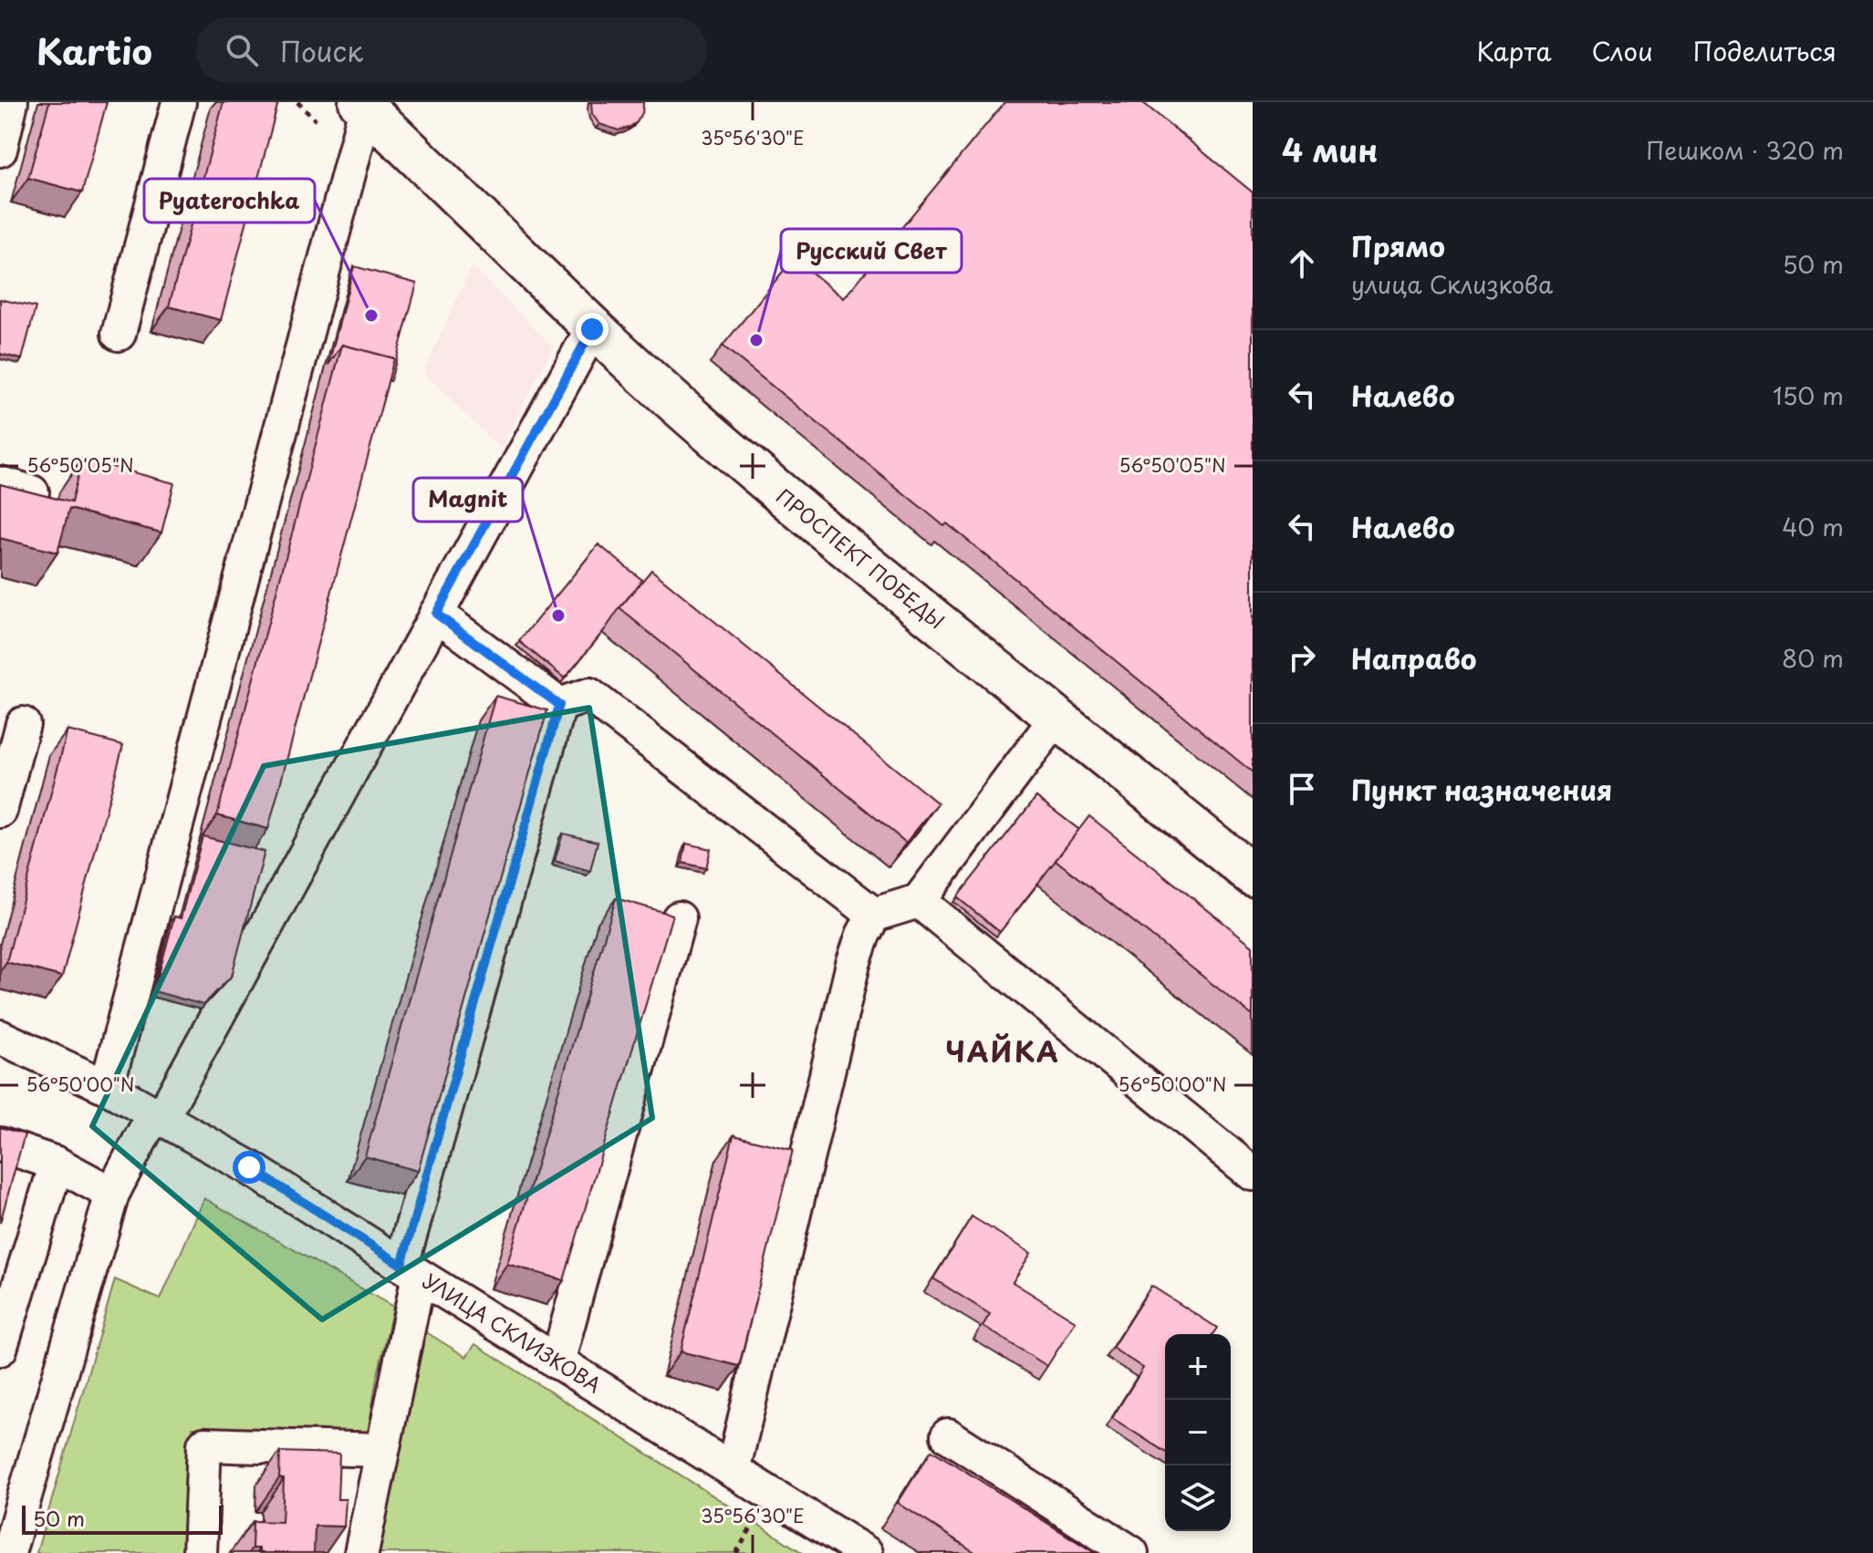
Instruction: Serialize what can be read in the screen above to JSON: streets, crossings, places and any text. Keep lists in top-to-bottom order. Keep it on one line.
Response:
{"streets":{"main road":["ПРОСПЕКТ ПОБЕДЫ"],"street":["УЛИЦА СКЛИЗКОВА"]},"districts":["ЧАЙКА"],"places":["Pyaterochka","Русский Свет","Magnit"],"scale_bar":"50 m","page":{"header":"Kartio","search":"Поиск","nav":["Карта","Слои","Поделиться"],"heading":["4 мин","Пешком · 320 m"],"list":[["Прямо","улица Склизкова","50 m"],["Налево","150 m"],["Налево","40 m"],["Направо","80 m"],"Пункт назначения"],"map_buttons":["+","−"],"scale":"50 m"},"coordinates":["35°56'30\"E","56°50'05\"N","56°50'00\"N"]}
